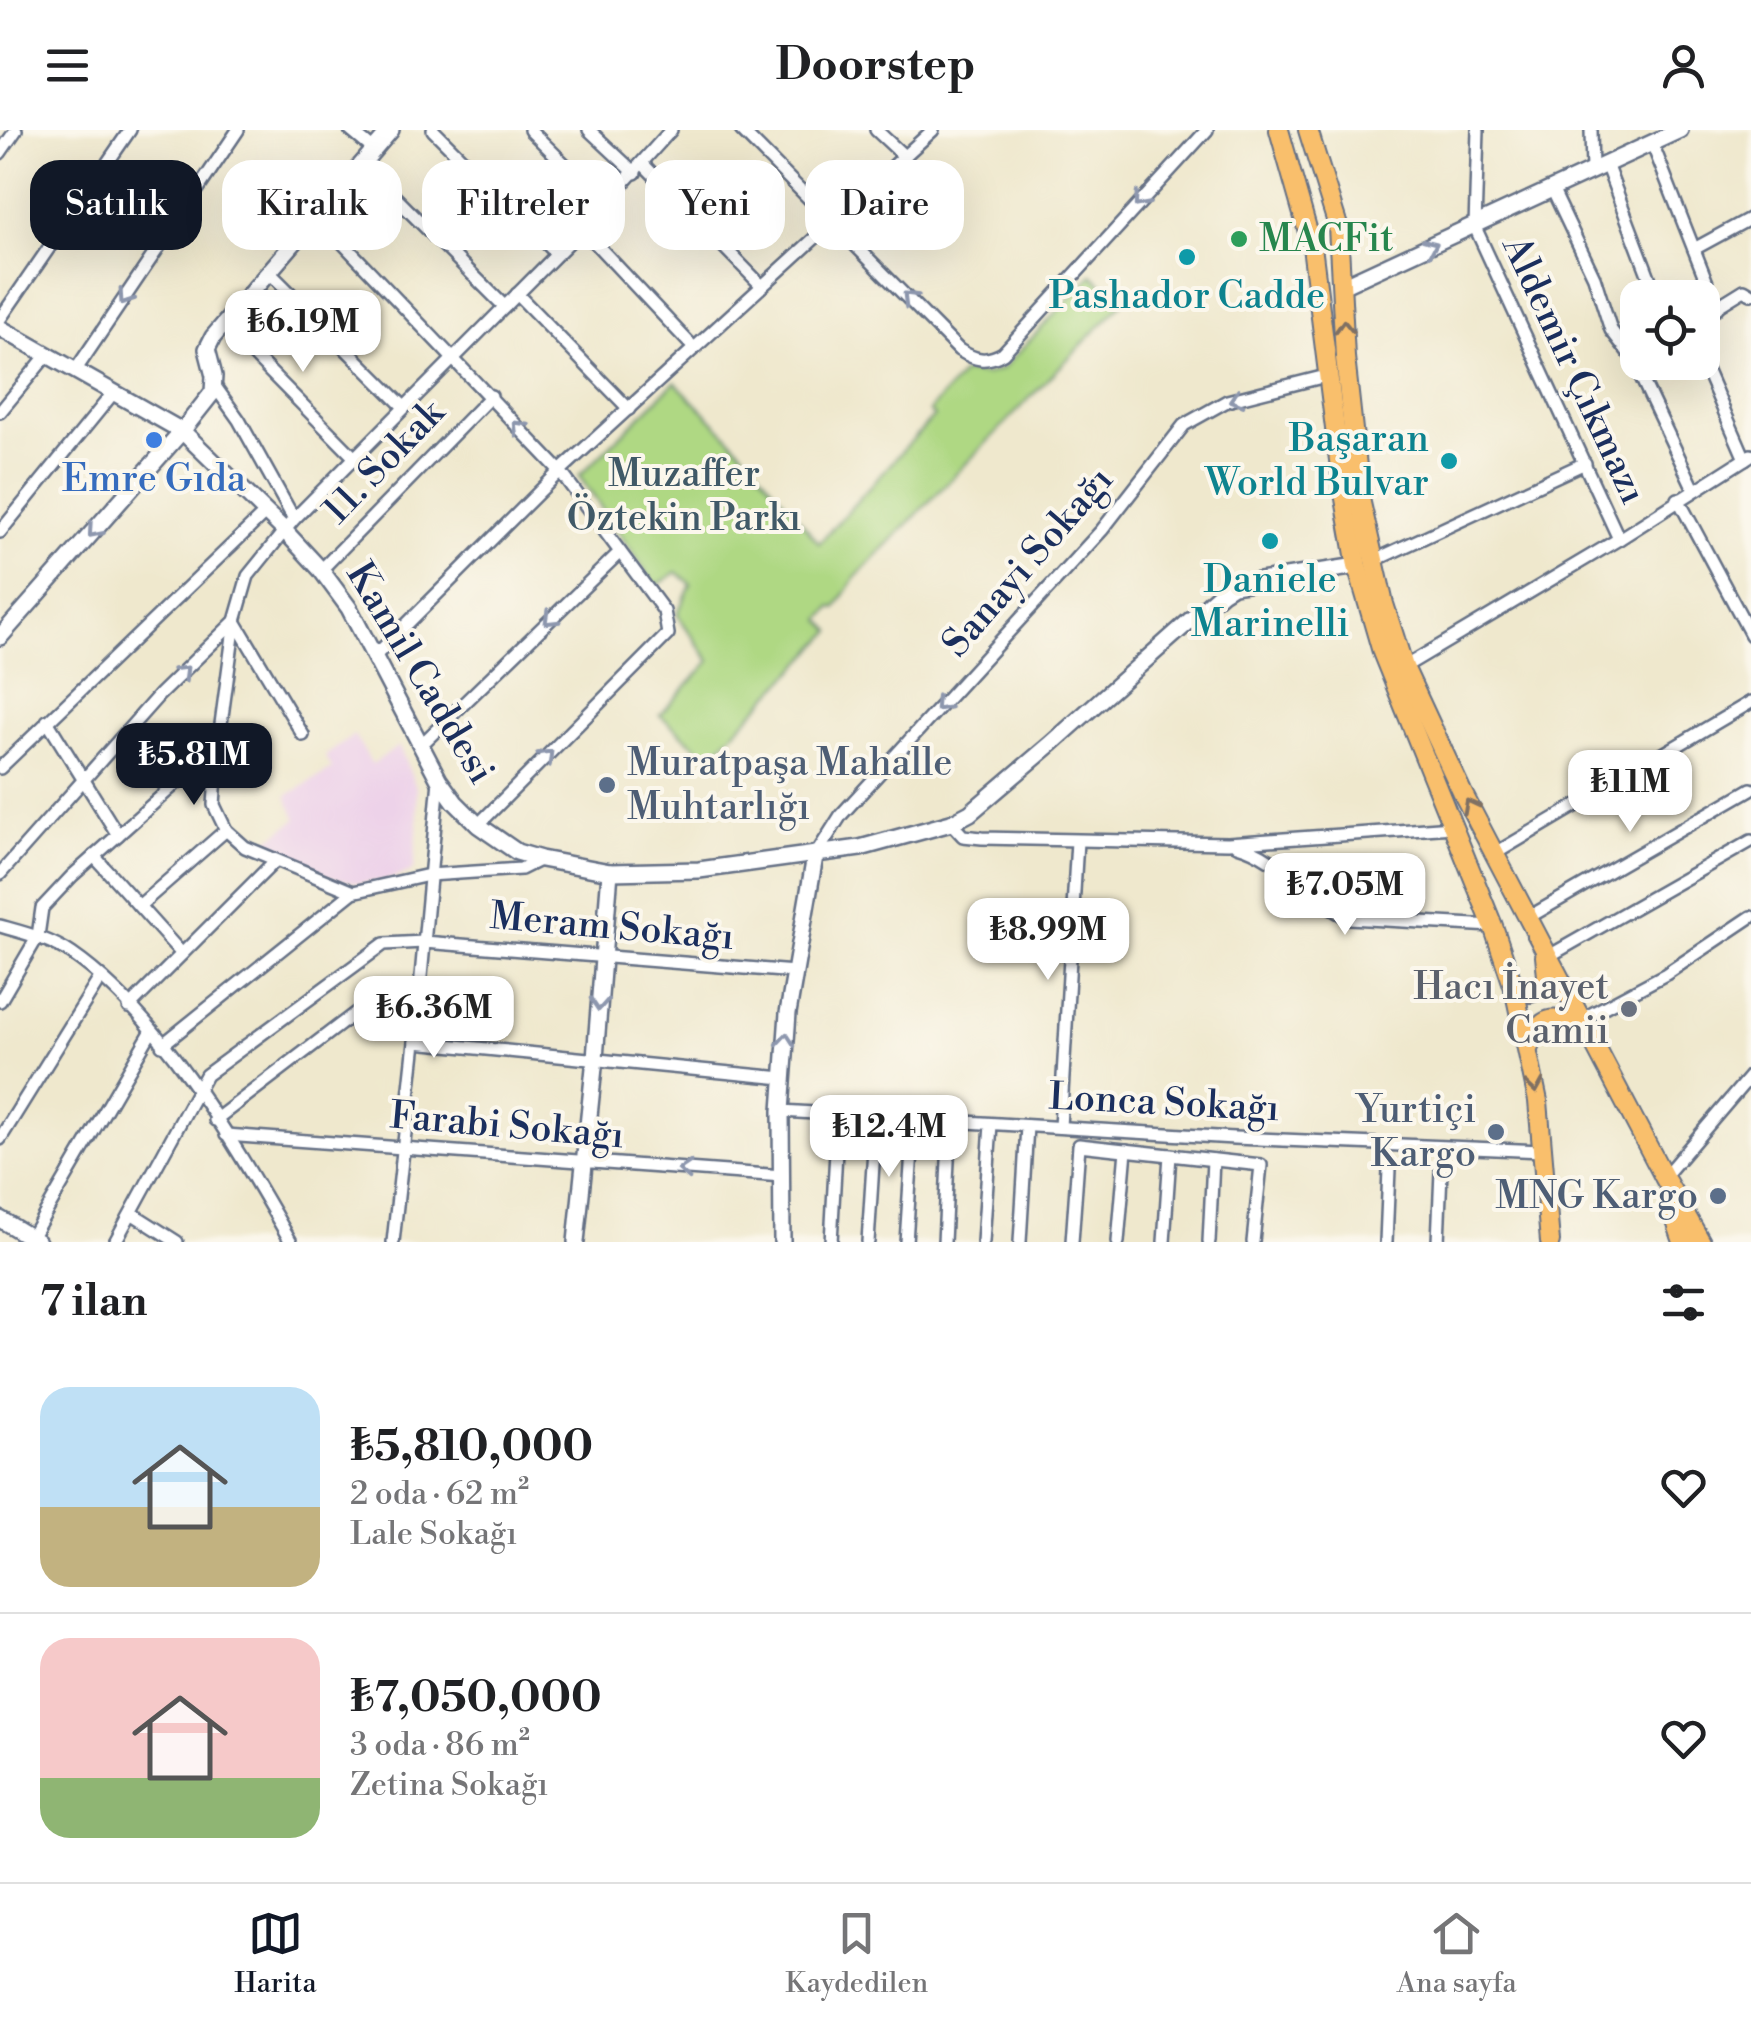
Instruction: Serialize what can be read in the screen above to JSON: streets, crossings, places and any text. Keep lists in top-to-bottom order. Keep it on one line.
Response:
{"streets":{"street":["Aldemir Çıkmazı","11. Sokak","Sanayi Sokağı","Kamil Caddesi","Meram Sokağı","Lonca Sokağı","Farabi Sokağı"]},"crossings":[["11. Sokak","Kamil Caddesi"],["Sanayi Sokağı","Kamil Caddesi"]],"one_way":["Sanayi Sokağı"],"parks":["Muzaffer Öztekin Parkı"],"places":["MACFit","Pashador Cadde","Emre Gıda","Başaran World Bulvar","Daniele Marinelli","Muratpaşa Mahalle Muhtarlığı","Hacı İnayet Camii","Yurtiçi Kargo","MNG Kargo"],"page":{"header":"Doorstep","chip":["Satılık","Kiralık","Filtreler","Yeni","Daire"],"price":["₺6.19M","₺5.81M","₺11M","₺7.05M","₺8.99M","₺6.36M","₺12.4M"],"heading":"7 ilan","list":[{"name":"₺5,810,000","note":"2 oda · 62 m² · Lale Sokağı"},{"name":"₺7,050,000","note":"3 oda · 86 m² · Zetina Sokağı"}],"tabs":["Harita","Kaydedilen","Ana sayfa"]}}
